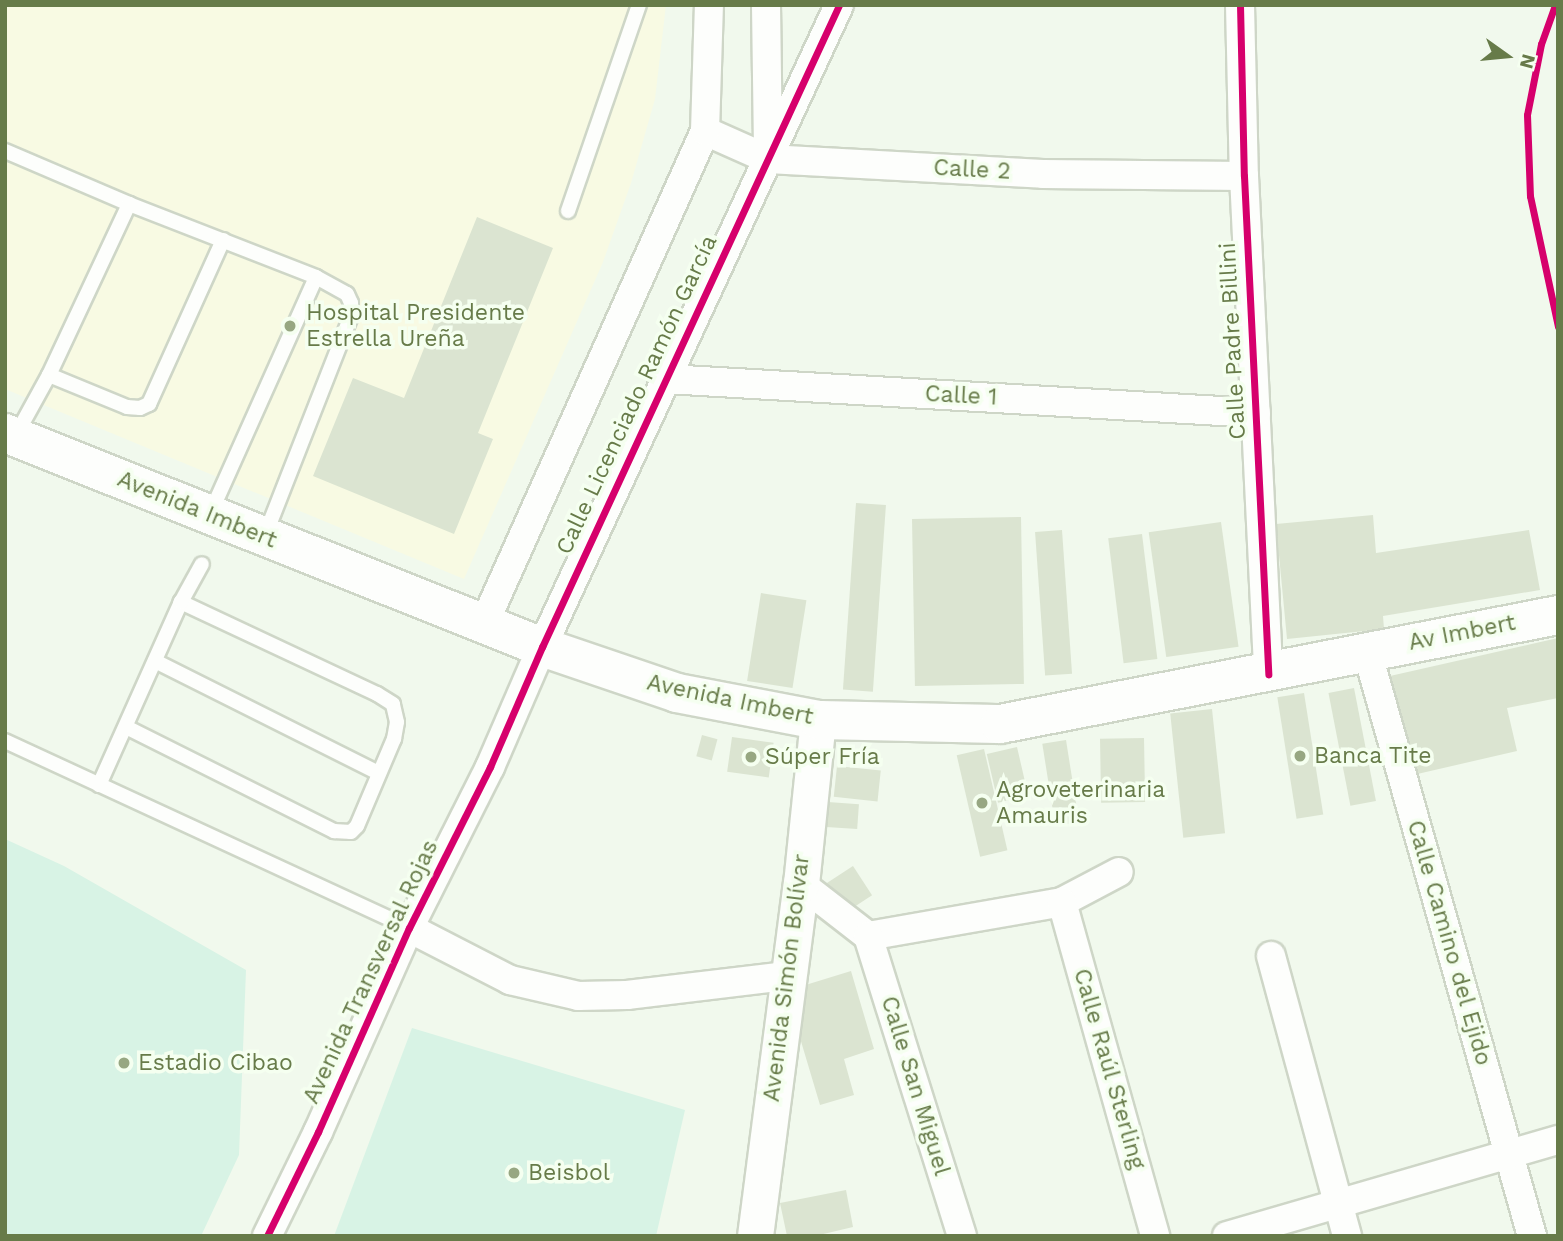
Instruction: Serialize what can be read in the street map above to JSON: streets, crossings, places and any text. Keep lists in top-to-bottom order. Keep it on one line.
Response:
{"streets":{"main road":["Avenida Imbert","Av Imbert"],"street":["Calle 2","Calle Padre Billini","Calle Licenciado Ramón García","Calle 1","Calle Camino del Ejido","Avenida Transversal Rojas","Avenida Simón Bolívar","Calle Raúl Sterling","Calle San Miguel"]},"crossings":[["Calle 2","Calle Padre Billini"],["Calle 2","Calle Licenciado Ramón García"],["Calle Padre Billini","Calle 1"],["Calle Padre Billini","Avenida Imbert"],["Calle Licenciado Ramón García","Calle 1"],["Calle Licenciado Ramón García","Avenida Imbert"],["Calle Licenciado Ramón García","Avenida Transversal Rojas"],["Avenida Imbert","Av Imbert"],["Avenida Imbert","Calle Camino del Ejido"],["Avenida Imbert","Avenida Transversal Rojas"],["Avenida Imbert","Avenida Simón Bolívar"],["Av Imbert","Calle Camino del Ejido"]],"places":["Hospital Presidente Estrella Ureña","Banca Tite","Súper Fría","Agroveterinaria Amauris","Estadio Cibao","Beisbol"],"north":"right"}
